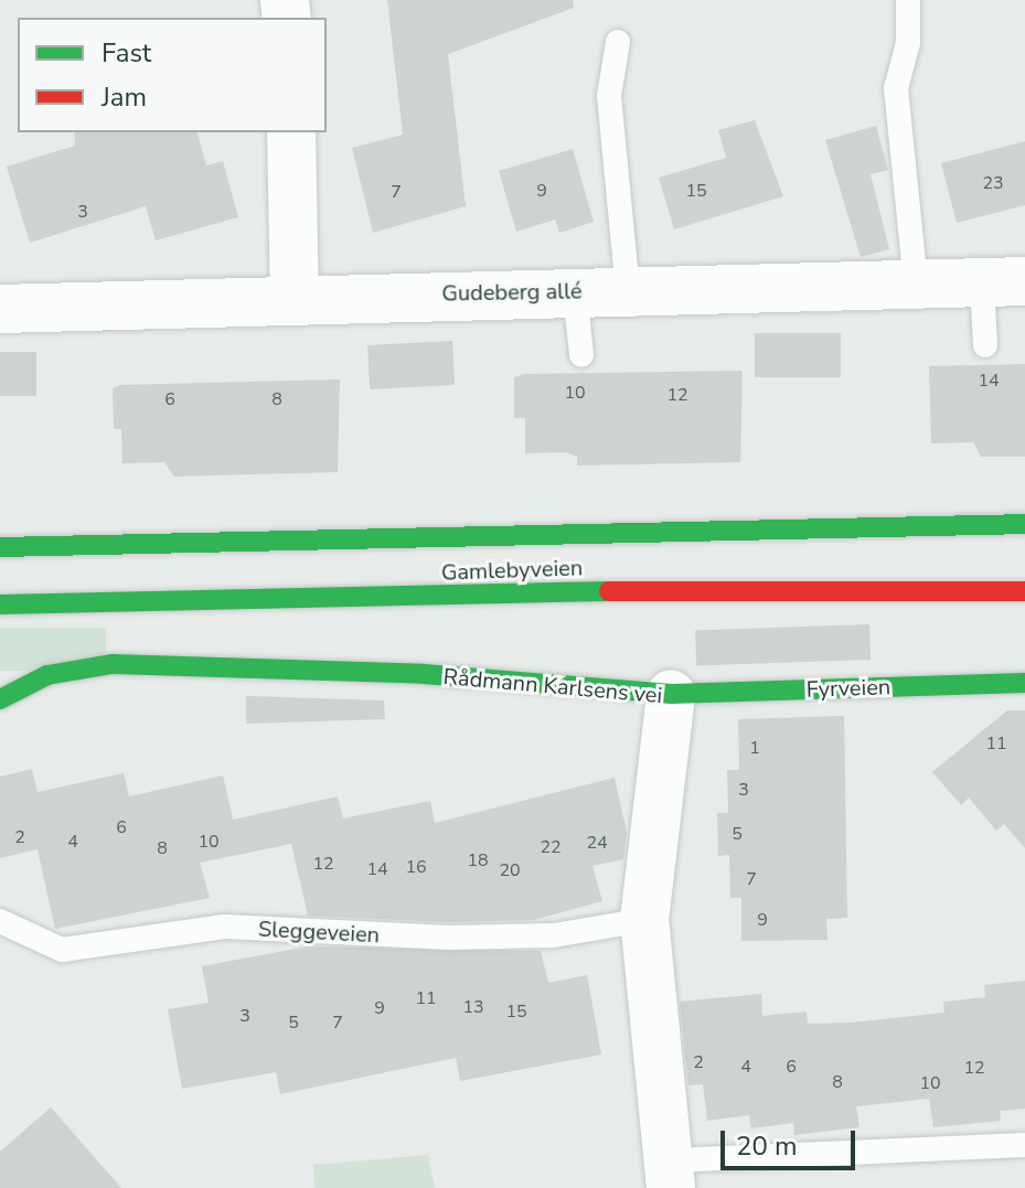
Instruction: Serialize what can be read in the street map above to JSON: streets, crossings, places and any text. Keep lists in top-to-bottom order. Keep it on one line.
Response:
{"streets":{"street":["Gudeberg allé","Gamlebyveien","Rådmann Karlsens vei","Fyrveien"],"lane":["Sleggeveien"]},"crossings":[["Rådmann Karlsens vei","Fyrveien"],["Rådmann Karlsens vei","Sleggeveien"]],"house_numbers":["23","9","15","7","3","14","10","12","6","8","11","1","3","6","5","2","4","10","24","22","8","18","12","16","14","20","7","9","11","13","9","15","3","5","7","2","4","6","12","8","10"],"legend":["Fast","Jam"],"scale_bar":"20 m"}
